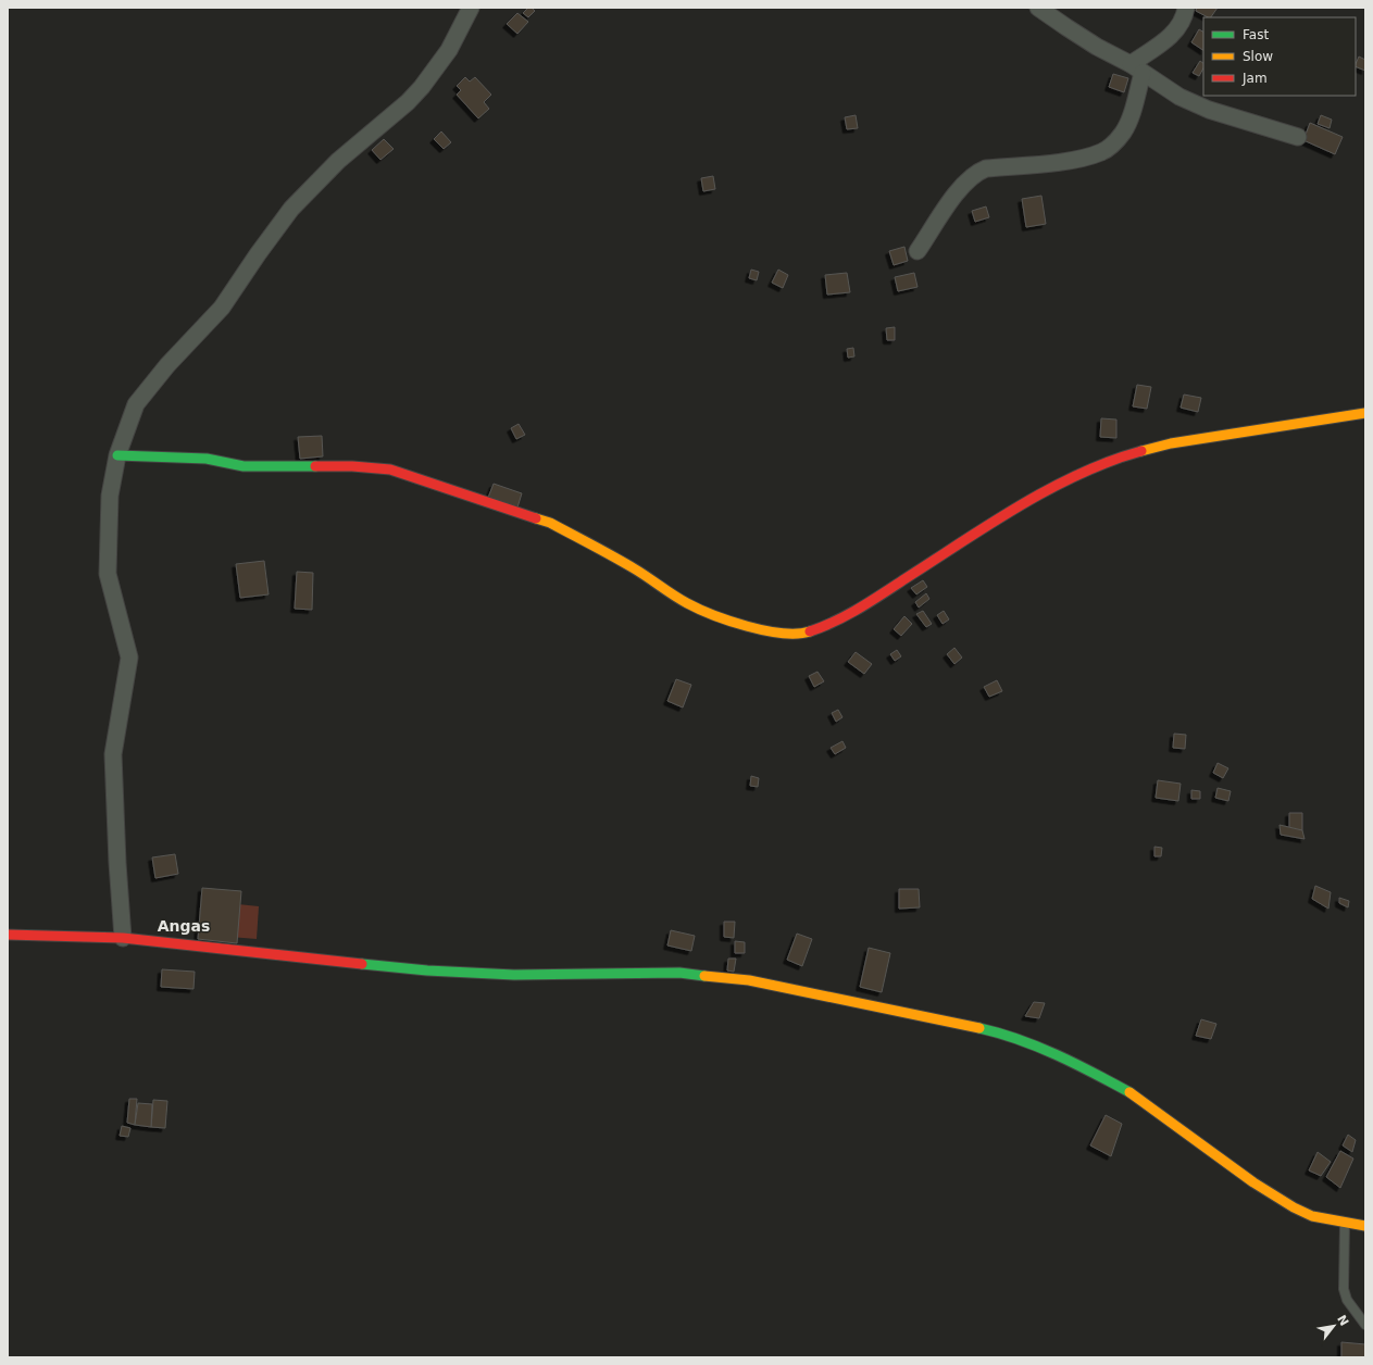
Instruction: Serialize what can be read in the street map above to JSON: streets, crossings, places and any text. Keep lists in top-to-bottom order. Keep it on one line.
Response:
{"districts":["Angas"],"legend":["Fast","Slow","Jam"],"north":"top right"}
